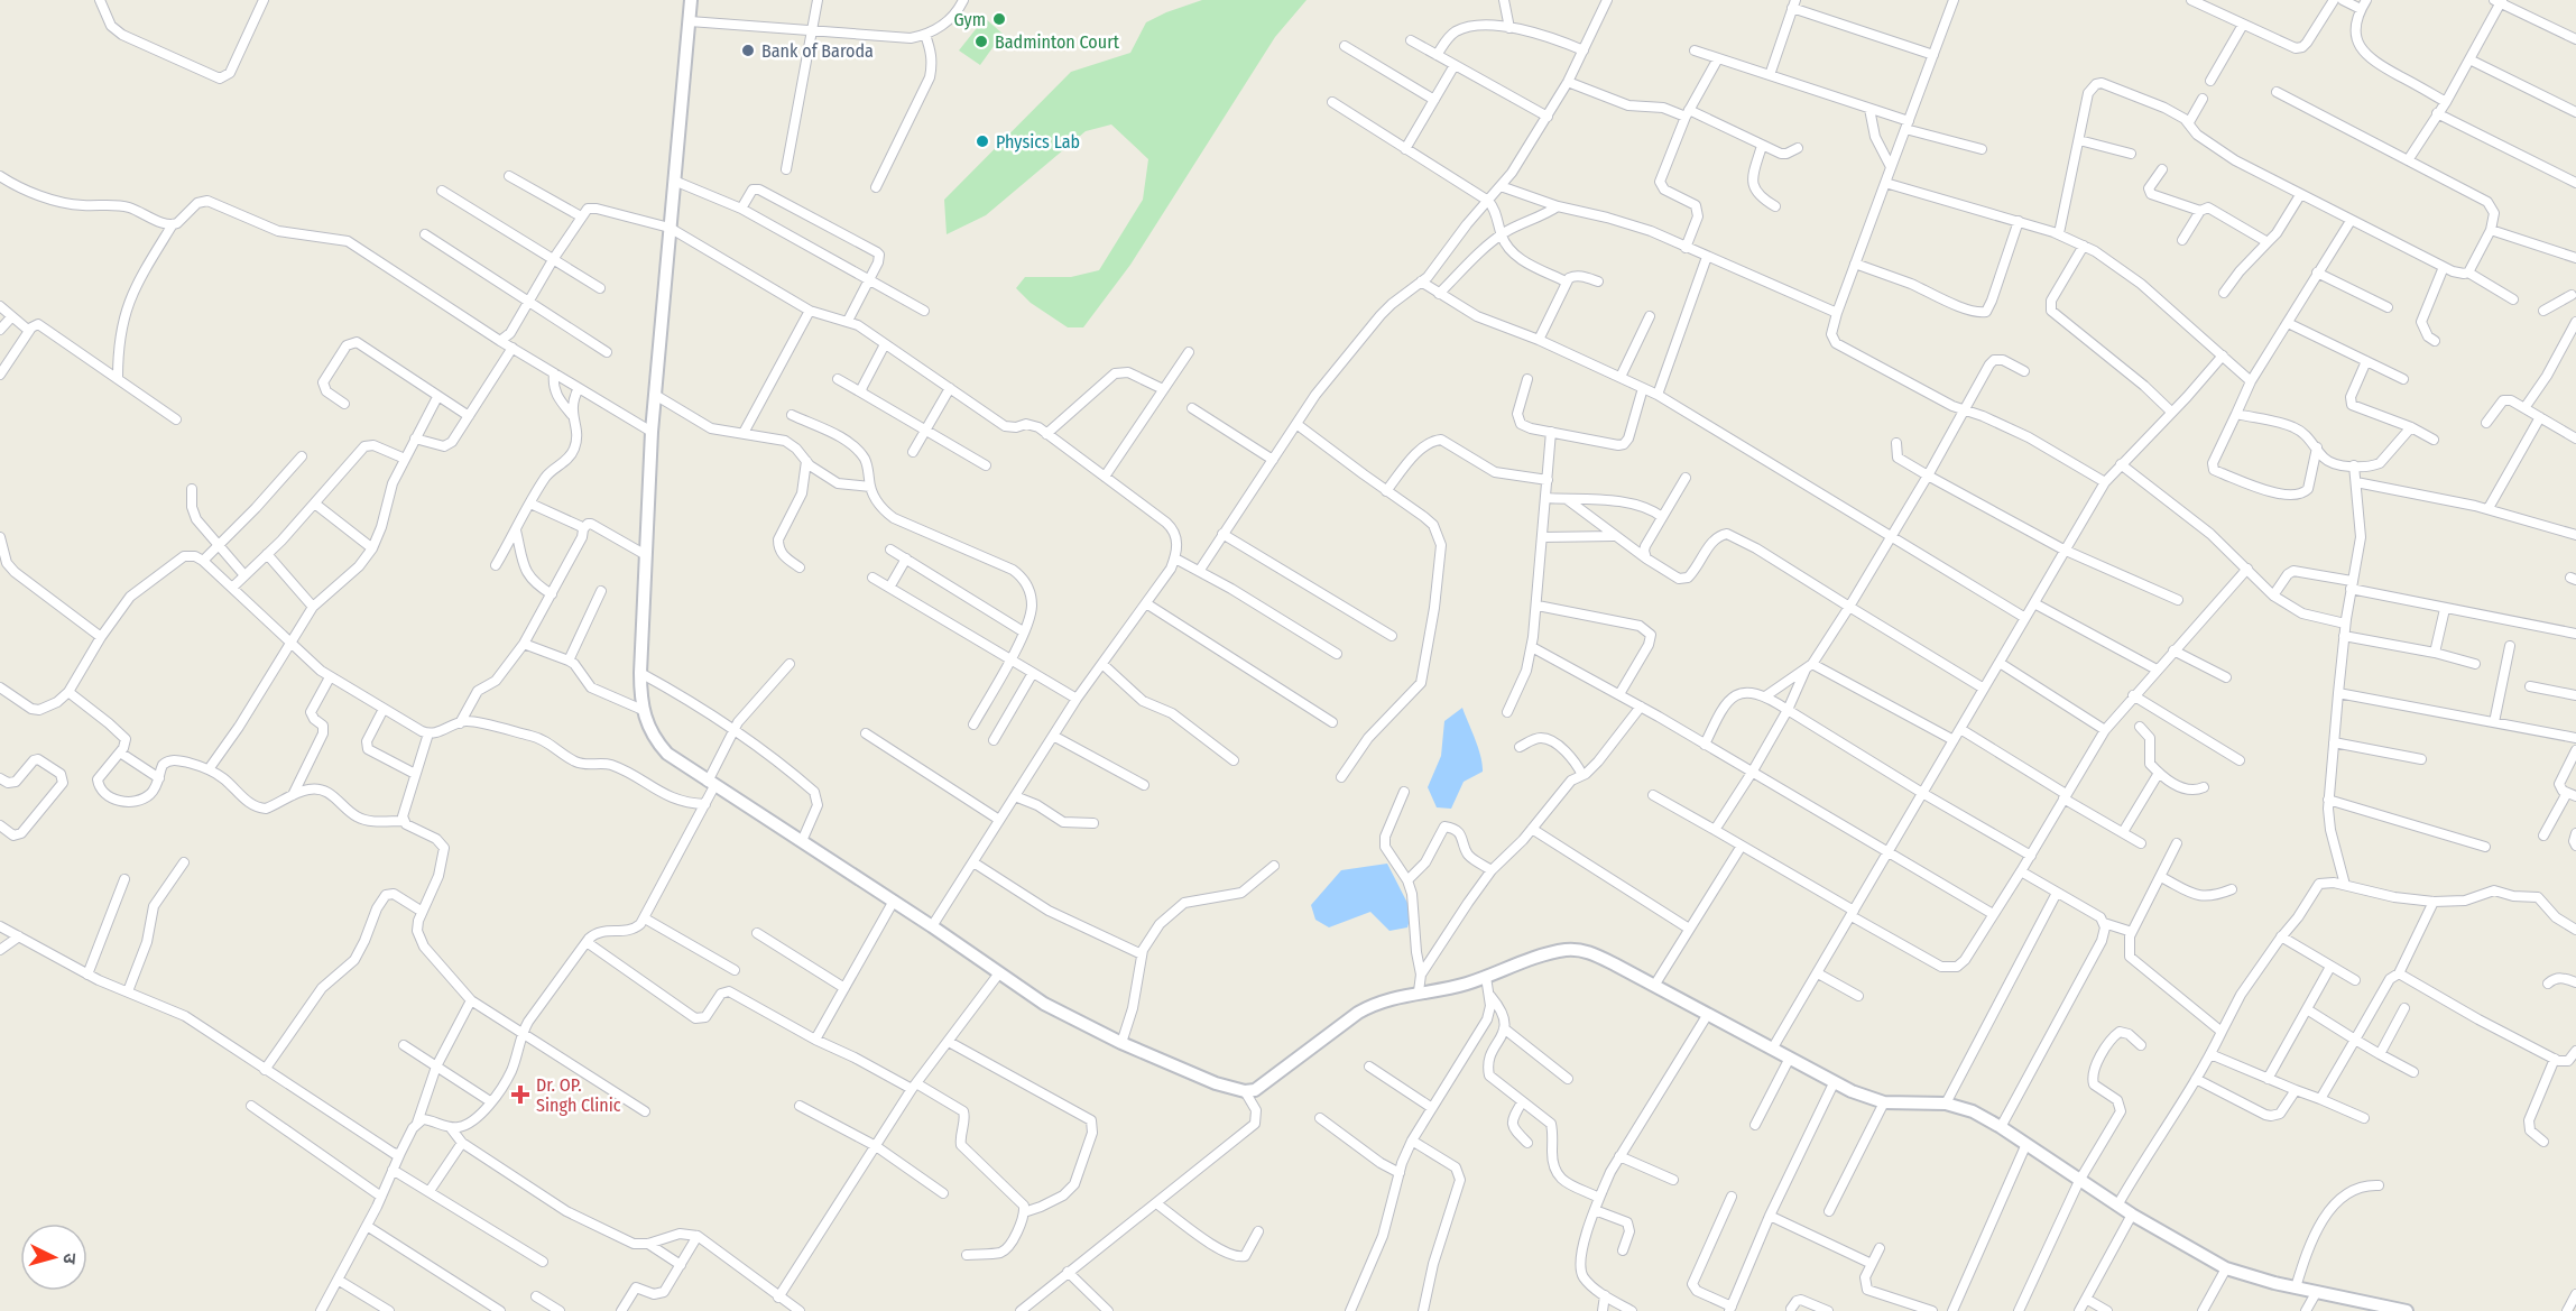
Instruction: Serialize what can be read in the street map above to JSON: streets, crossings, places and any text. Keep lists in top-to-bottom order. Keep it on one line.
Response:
{"places":{"other":["Gym","Badminton Court","Bank of Baroda","Physics Lab"],"health":["Dr. OP. Singh Clinic"]},"north":"right"}
